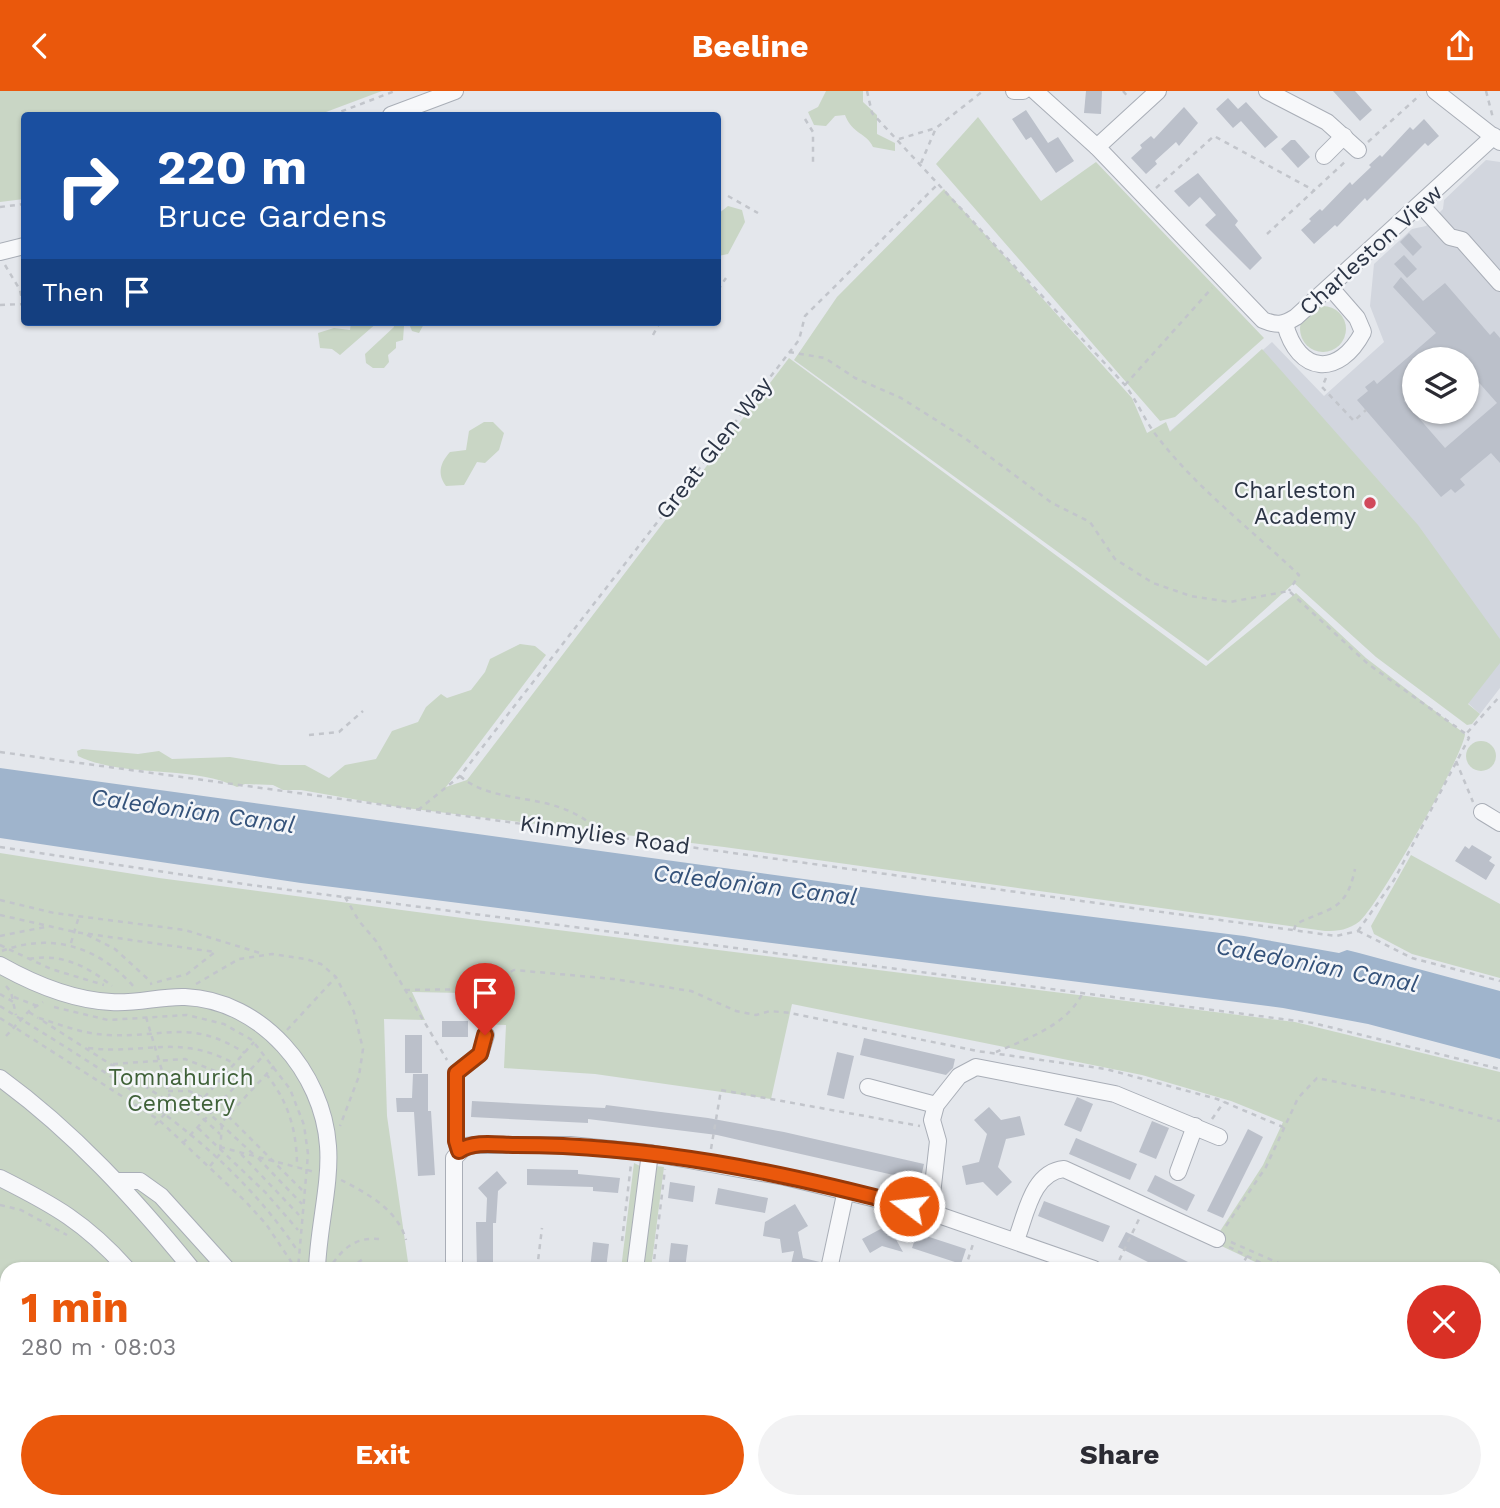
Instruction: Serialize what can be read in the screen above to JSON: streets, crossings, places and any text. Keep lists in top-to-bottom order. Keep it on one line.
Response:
{"streets":{"street":["Charleston View"],"path":["Great Glen Way","Kinmylies Road"]},"crossings":[["Great Glen Way","Kinmylies Road"]],"water":["Caledonian Canal"],"parks":["Tomnahurich Cemetery"],"places":["Charleston Academy"],"page":{"header":"Beeline","turn":["220 m","Bruce Gardens"],"then":"Then","heading":["1 min","280 m · 08:03"],"buttons":["Exit","Share"]}}
